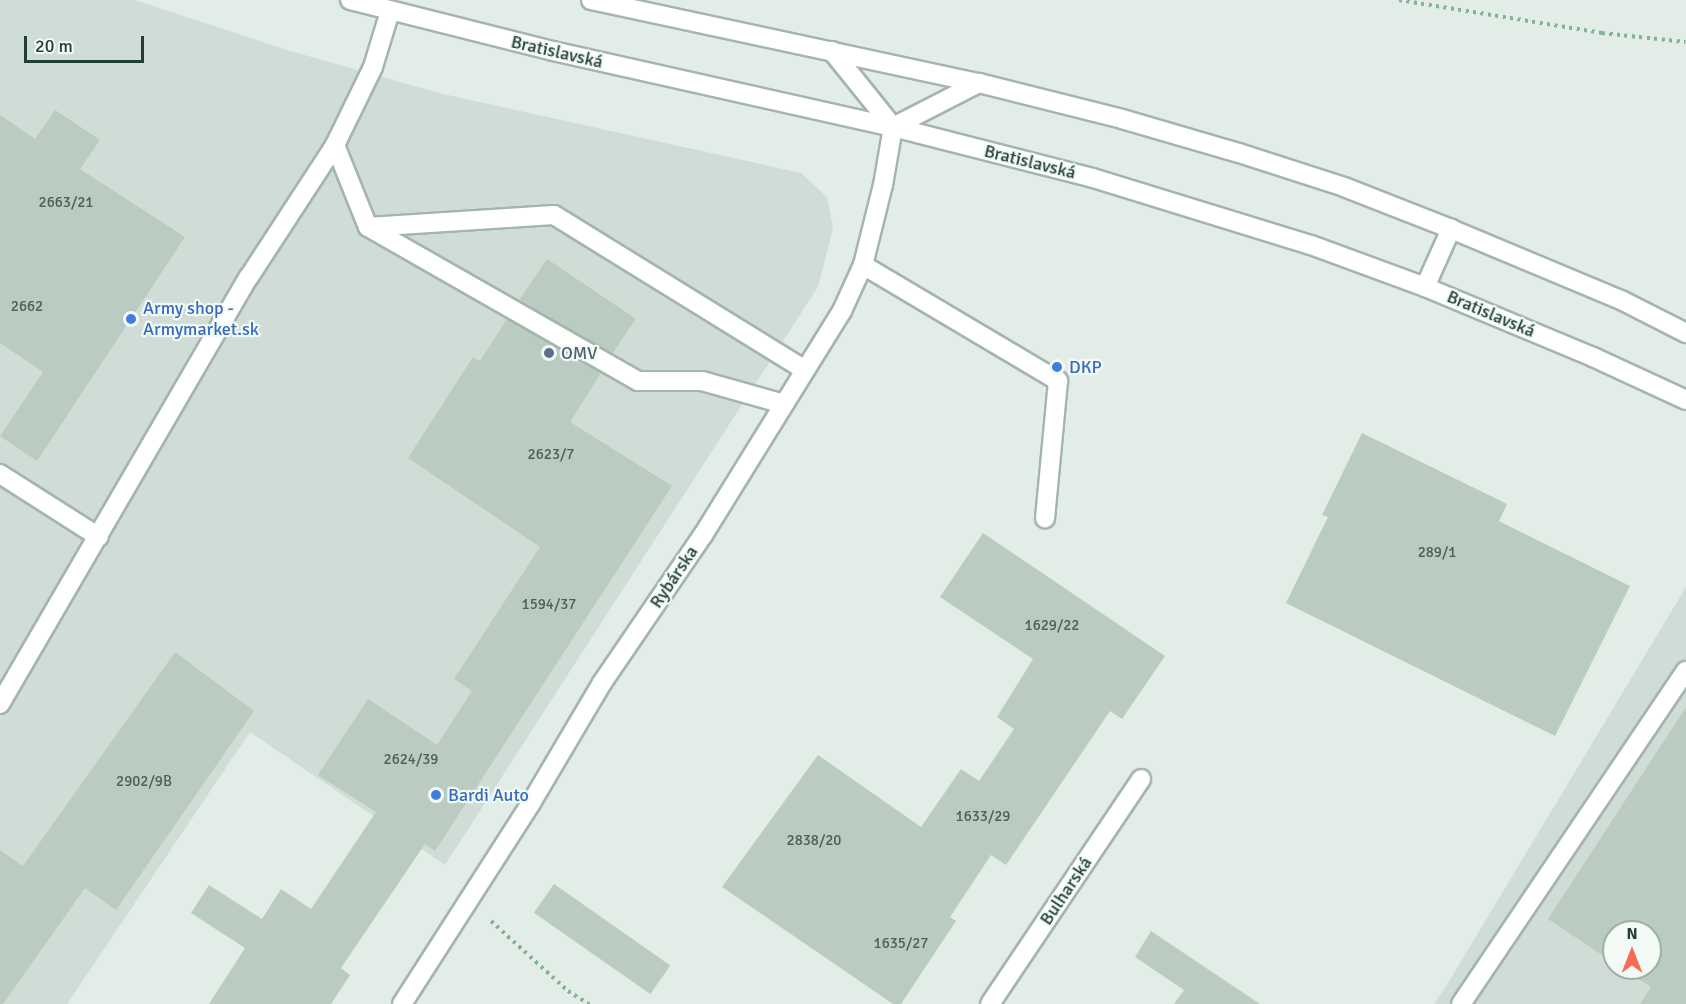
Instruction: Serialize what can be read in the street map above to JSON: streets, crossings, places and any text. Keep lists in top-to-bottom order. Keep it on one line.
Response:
{"streets":{"main road":["Bratislavská","Rybárska","Bulharská"]},"crossings":[["Bratislavská","Rybárska"]],"places":["Army shop - Armymarket.sk","OMV","DKP","Bardi Auto"],"house_numbers":["2663/21","2662","2623/7","289/1","1594/37","1629/22","2624/39","2902/9B","1633/29","2838/20","1635/27"],"scale_bar":"20 m","north":"top"}
